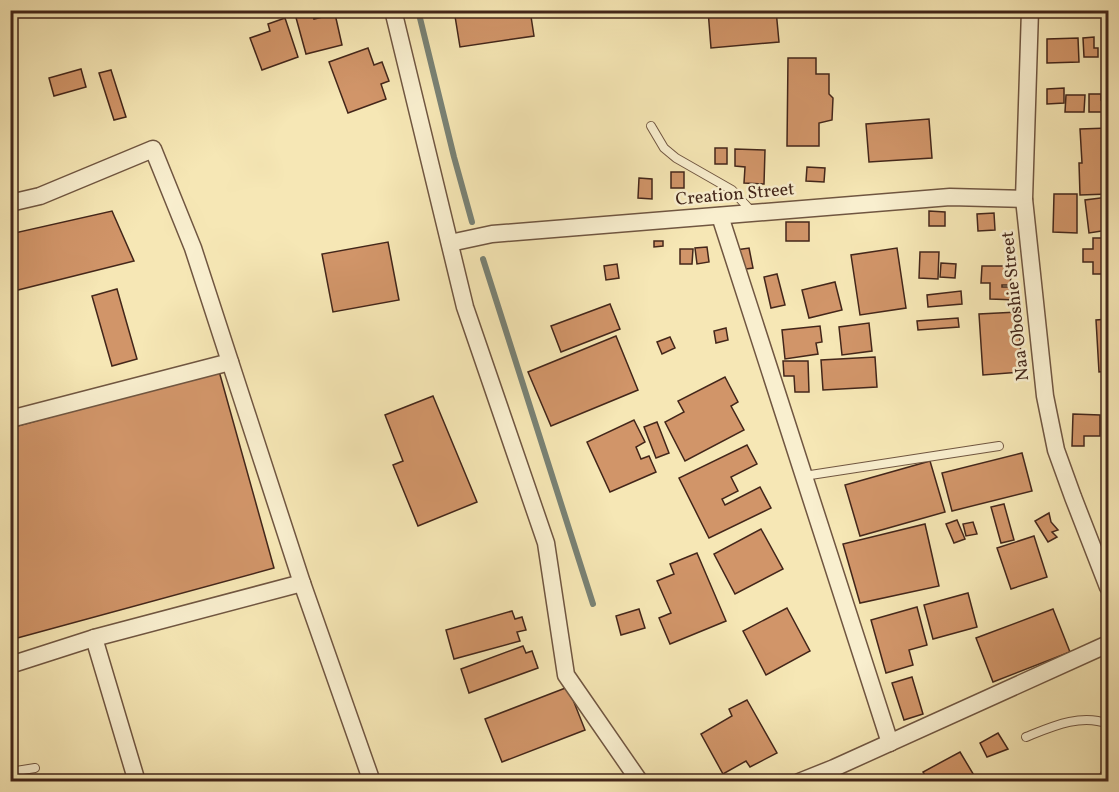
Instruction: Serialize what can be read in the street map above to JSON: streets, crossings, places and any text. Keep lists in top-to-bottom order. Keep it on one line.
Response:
{"streets":{"street":["Creation Street","Naa Oboshie Street"]},"crossings":[["Creation Street","Naa Oboshie Street"]]}
